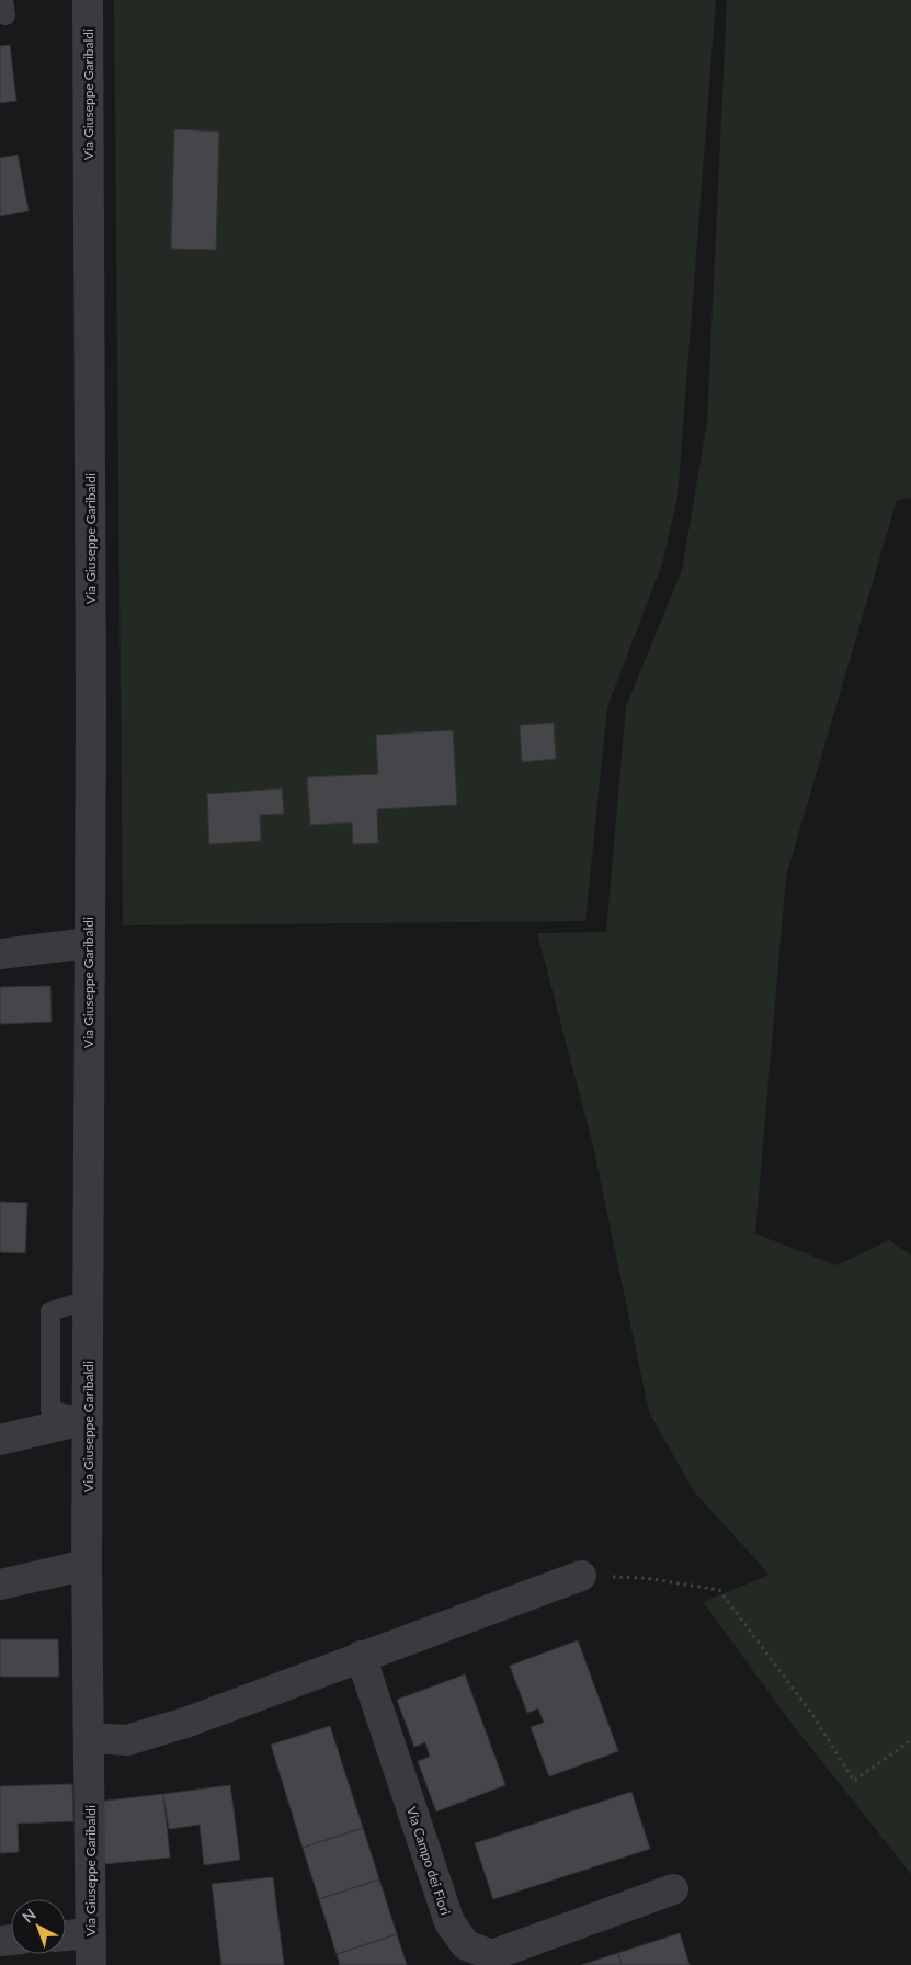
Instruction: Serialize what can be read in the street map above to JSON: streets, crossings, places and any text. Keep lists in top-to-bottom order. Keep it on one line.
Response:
{"streets":{"street":["Via Giuseppe Garibaldi","Via Campo dei Fiori"]},"north":"top left"}
